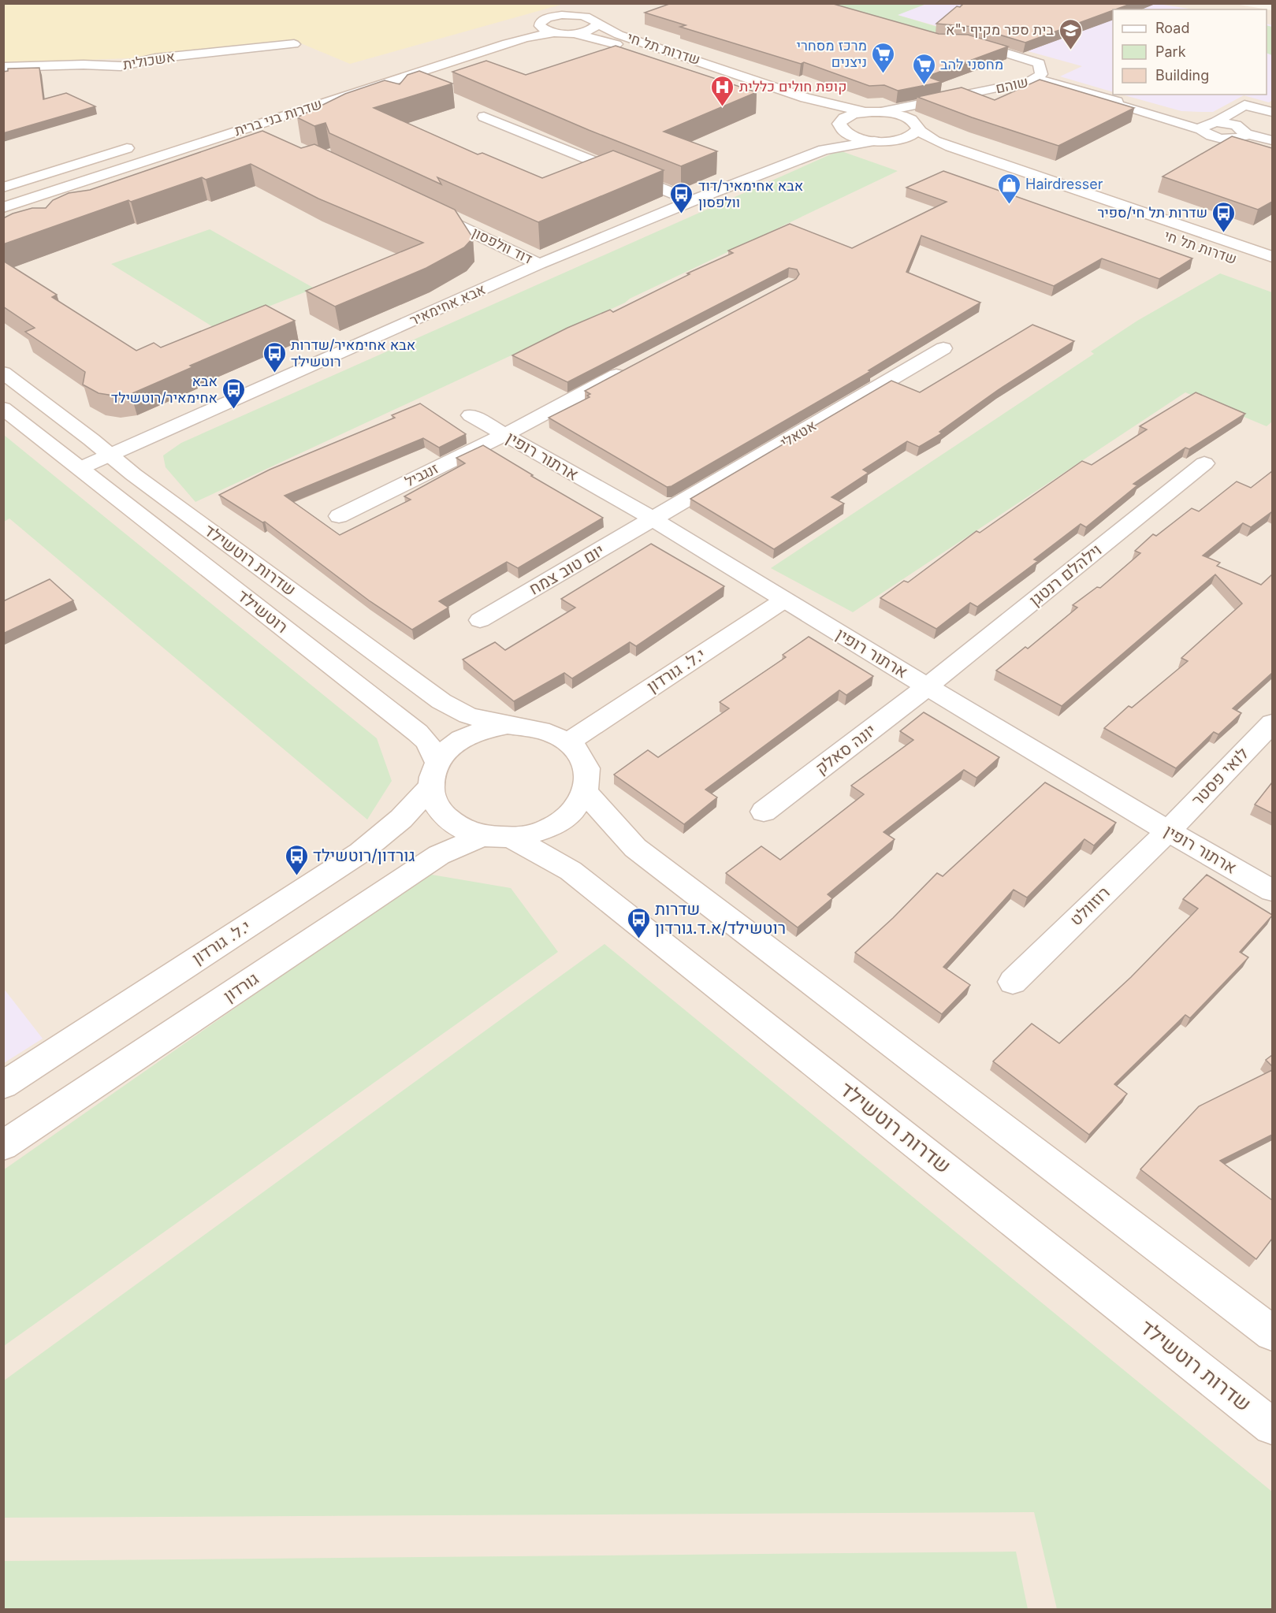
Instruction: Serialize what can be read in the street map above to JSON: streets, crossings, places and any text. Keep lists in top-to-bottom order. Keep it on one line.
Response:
{"streets":{"street":["שדרות תל חי","אשכולית","שוהם","שדרות בני ברית","דוד וולפסון","אבא אחימאיר","אטאלי","ארתור רופין","זנגביל","שדרות רוטשילד","יום טוב צמח","וילהלם רנטגן","רוטשילד","י.ל. גורדון","יונה סאלק","לואי פסטר","רוזוולט","גורדון"]},"crossings":[["שדרות תל חי","שוהם"],["שדרות תל חי","שדרות בני ברית"],["שדרות תל חי","אבא אחימאיר"],["שוהם","אבא אחימאיר"],["דוד וולפסון","אבא אחימאיר"],["אבא אחימאיר","שדרות רוטשילד"],["אבא אחימאיר","רוטשילד"],["אטאלי","ארתור רופין"],["אטאלי","יום טוב צמח"],["ארתור רופין","זנגביל"],["ארתור רופין","יום טוב צמח"],["ארתור רופין","וילהלם רנטגן"],["ארתור רופין","י.ל. גורדון"],["ארתור רופין","יונה סאלק"],["ארתור רופין","לואי פסטר"],["ארתור רופין","רוזוולט"],["שדרות רוטשילד","רוטשילד"],["שדרות רוטשילד","י.ל. גורדון"],["שדרות רוטשילד","גורדון"],["וילהלם רנטגן","יונה סאלק"],["רוטשילד","י.ל. גורדון"],["רוטשילד","גורדון"],["י.ל. גורדון","גורדון"],["לואי פסטר","רוזוולט"]],"places":{"school or university":["בית ספר מקיף י\"א"],"supermarket":["מרכז מסחרי ניצנים","מחסני להב"],"hospital":["קופת חולים כללית"],"shop":["Hairdresser"],"bus stop":["אבא אחימאיר/דוד וולפסון","שדרות תל חי/ספיר","אבא אחימאיר/שדרות רוטשילד","אבא אחימאיר/רוטשילד","גורדון/רוטשילד","שדרות רוטשילד/א.ד.גורדון"]},"legend":["Road","Park","Building"]}
